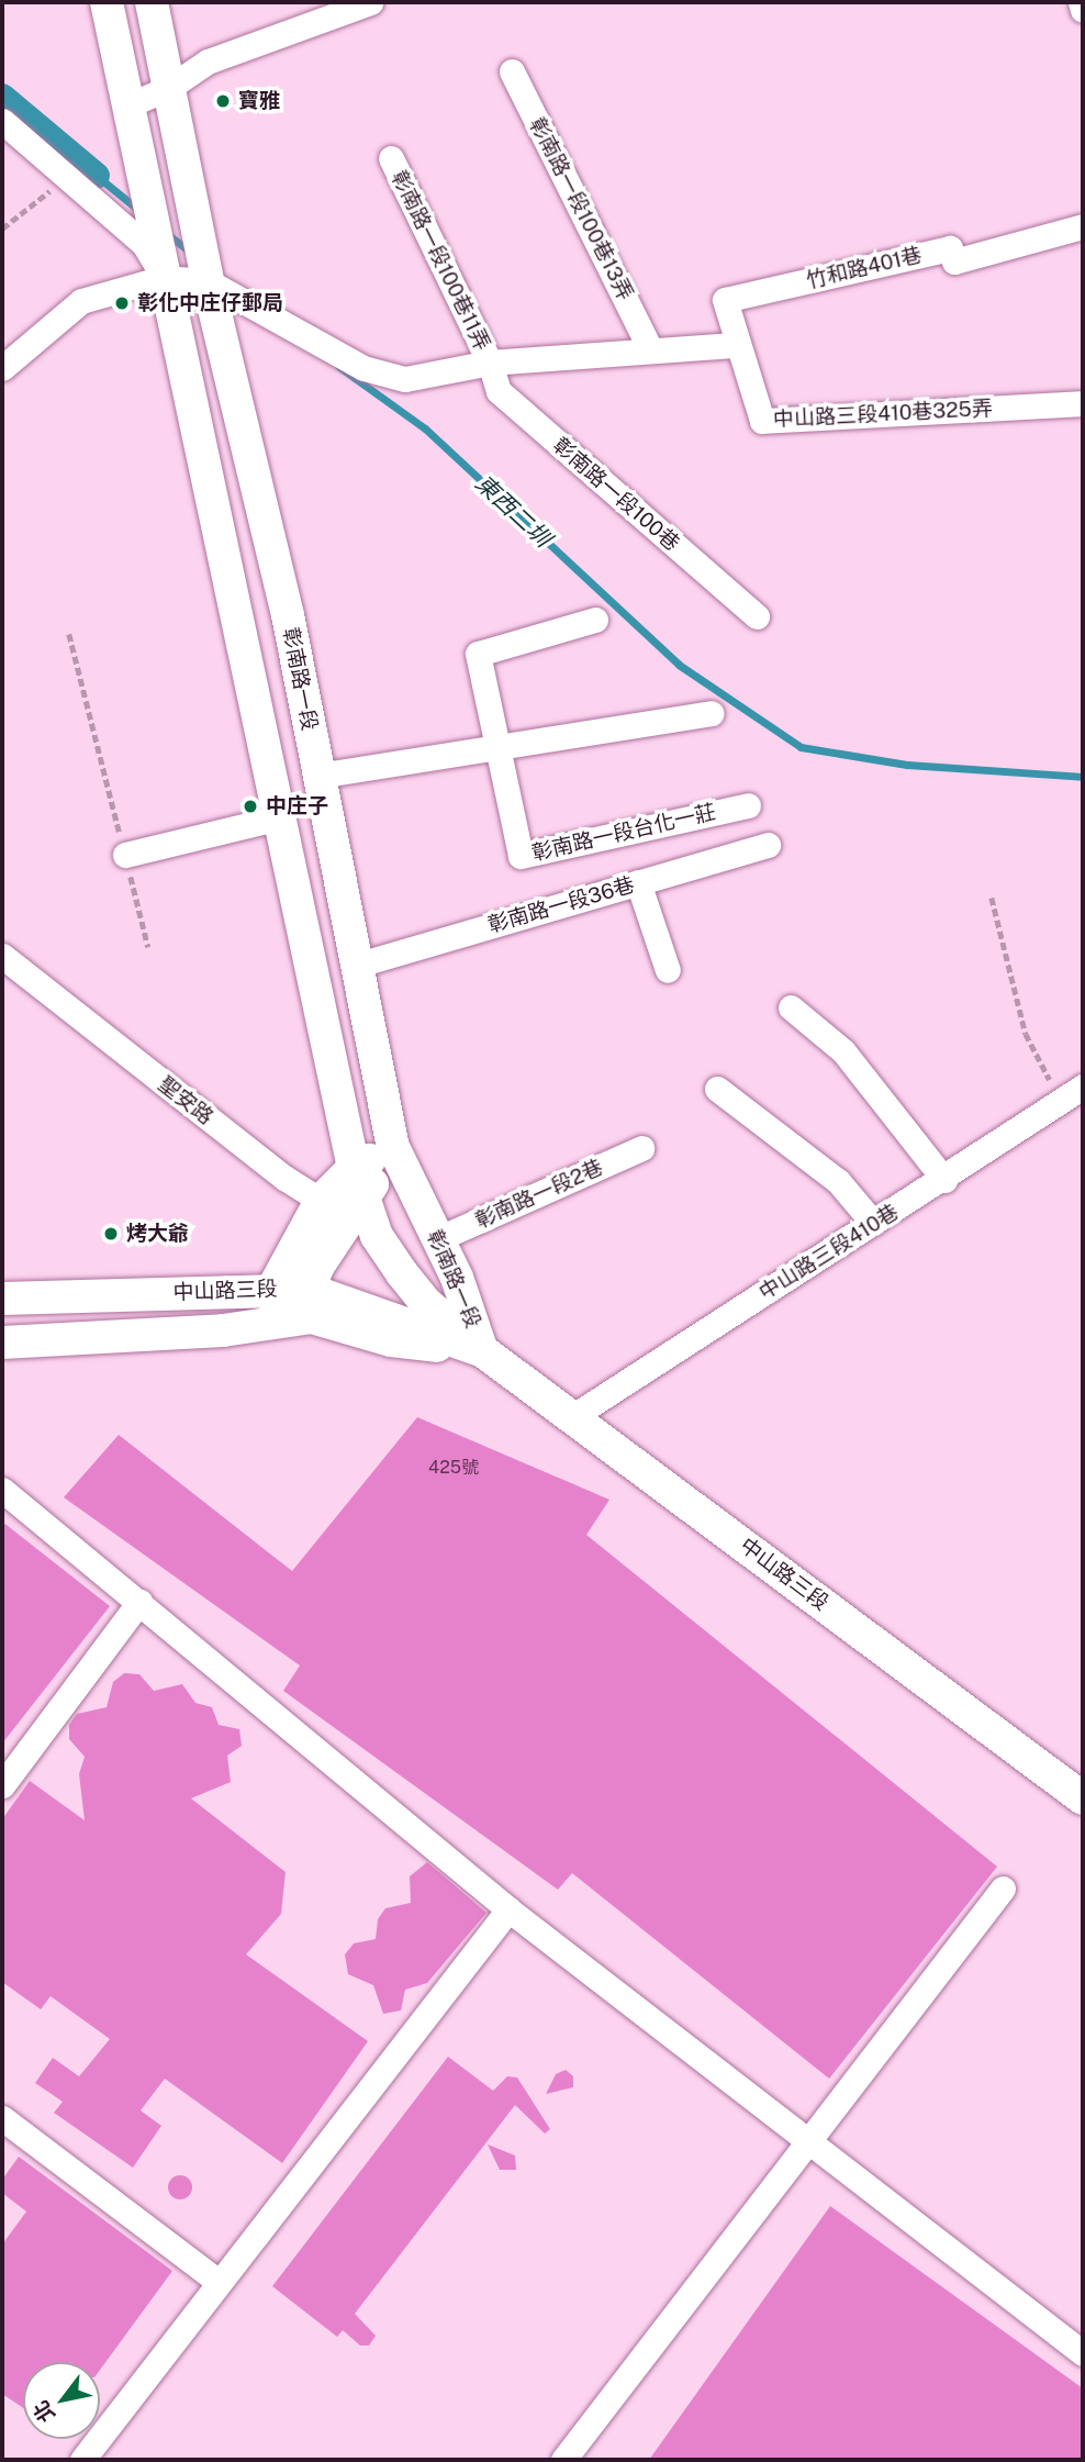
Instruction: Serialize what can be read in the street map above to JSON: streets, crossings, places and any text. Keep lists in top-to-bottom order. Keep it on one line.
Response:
{"streets":{"main road":["彰南路一段","中山路三段"],"street":["彰南路一段100巷13弄","彰南路一段100巷11弄","竹和路401巷","中山路三段410巷325弄","彰南路一段100巷","彰南路一段台化一莊","彰南路一段36巷","聖安路","彰南路一段2巷","中山路三段410巷"]},"crossings":[["彰南路一段100巷11弄","彰南路一段100巷"],["竹和路401巷","中山路三段410巷325弄"],["彰南路一段","彰南路一段36巷"],["彰南路一段","聖安路"],["彰南路一段","彰南路一段2巷"],["彰南路一段","中山路三段"],["中山路三段410巷","中山路三段"]],"water":["東西二圳"],"places":["寶雅","彰化中庄仔郵局","中庄子","烤大爺"],"house_numbers":["425號"],"north":"bottom left"}
